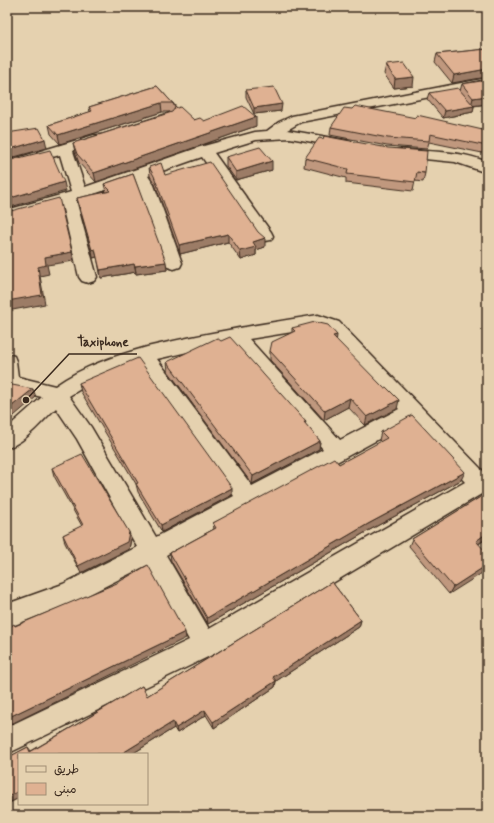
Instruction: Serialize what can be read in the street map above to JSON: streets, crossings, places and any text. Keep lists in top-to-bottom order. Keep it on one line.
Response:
{"places":["Taxiphone"],"legend":["طريق","مبنى"]}
